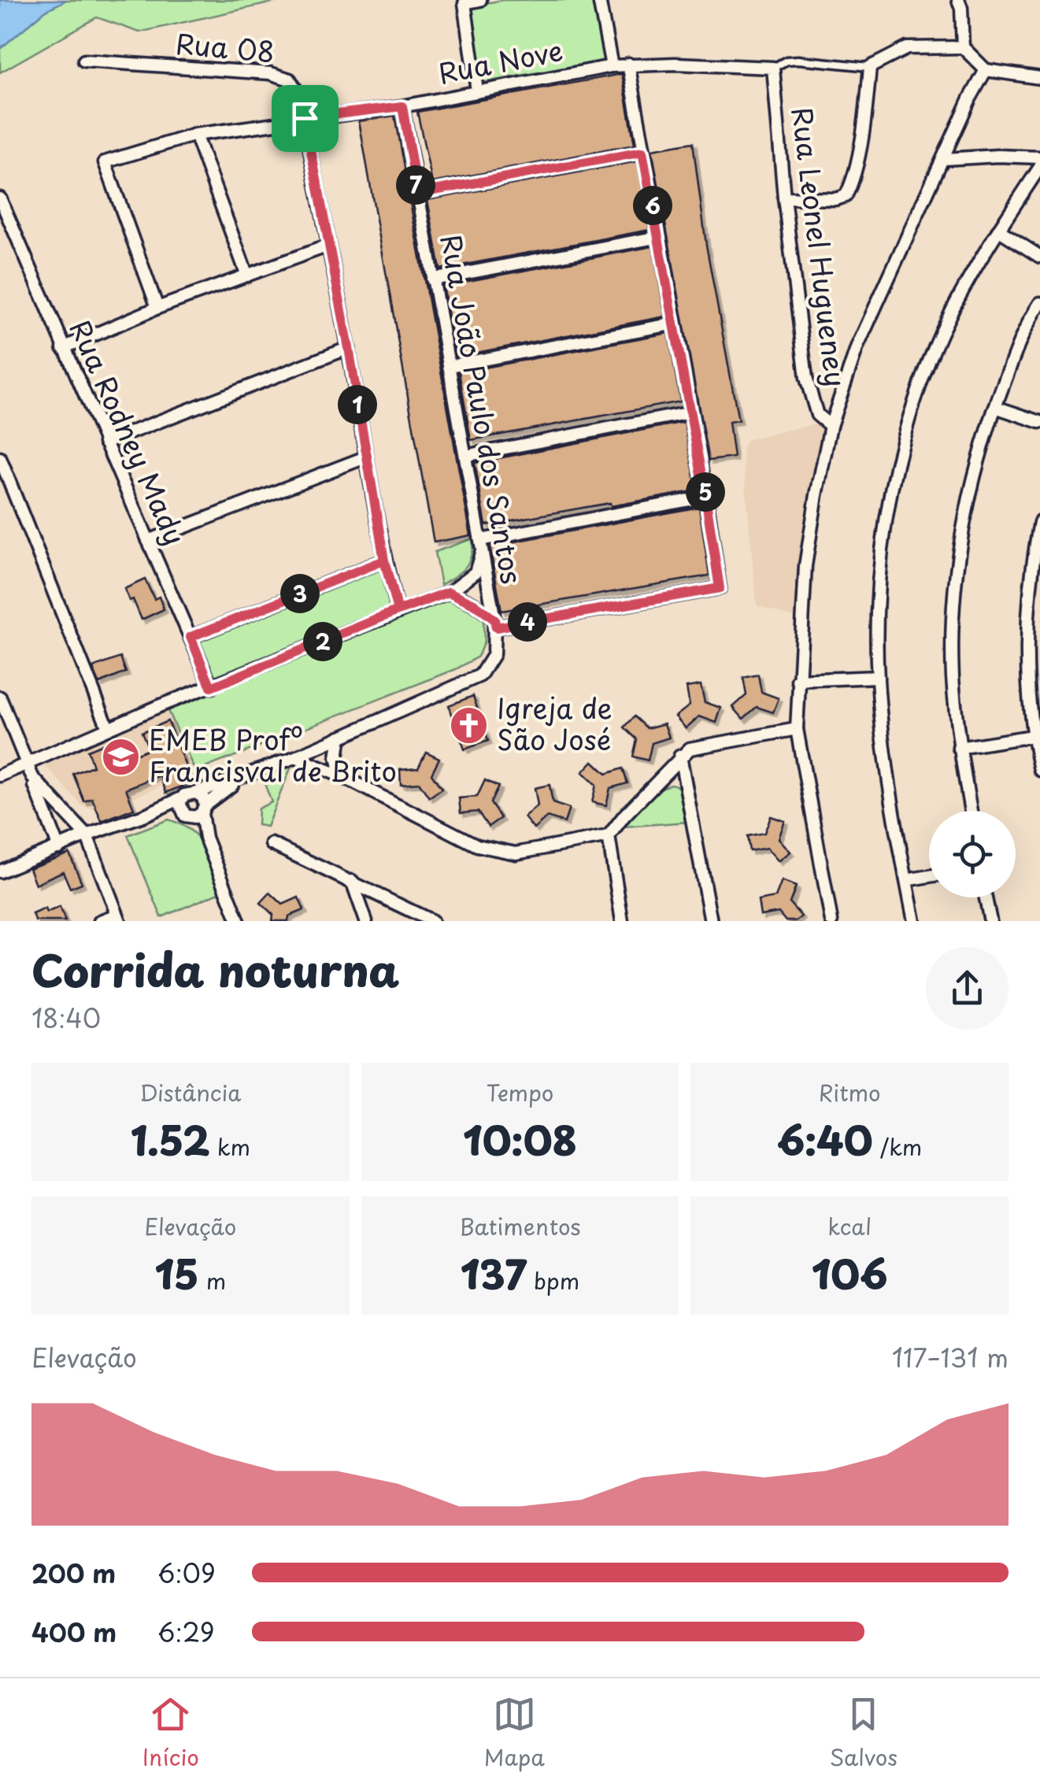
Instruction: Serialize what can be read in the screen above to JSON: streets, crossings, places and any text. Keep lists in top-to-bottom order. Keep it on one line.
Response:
{"streets":{"street":["Rua 08","Rua Nove","Rua Leonel Hugueney","Rua João Paulo dos Santos","Rua Rodney Mady"]},"crossings":[["Rua 08","Rua Nove"],["Rua Nove","Rua Leonel Hugueney"],["Rua Nove","Rua João Paulo dos Santos"]],"places":{"church":["Igreja de São José"],"school or university":["EMEB Profº Francisval de Brito"]},"page":{"pins":["7","6","1","5","3","4","2"],"heading":["Corrida noturna","18:40"],"stats":[["Distância","1.52 km"],["Tempo","10:08"],["Ritmo","6:40 /km"],["Elevação","15 m"],["Batimentos","137 bpm"],["kcal","106"]],"chart":["Elevação","117–131 m"],"list":[{"name":"200 m","note":"6:09"},{"name":"400 m","note":"6:29"}],"tabs":["Início","Mapa","Salvos"]}}
